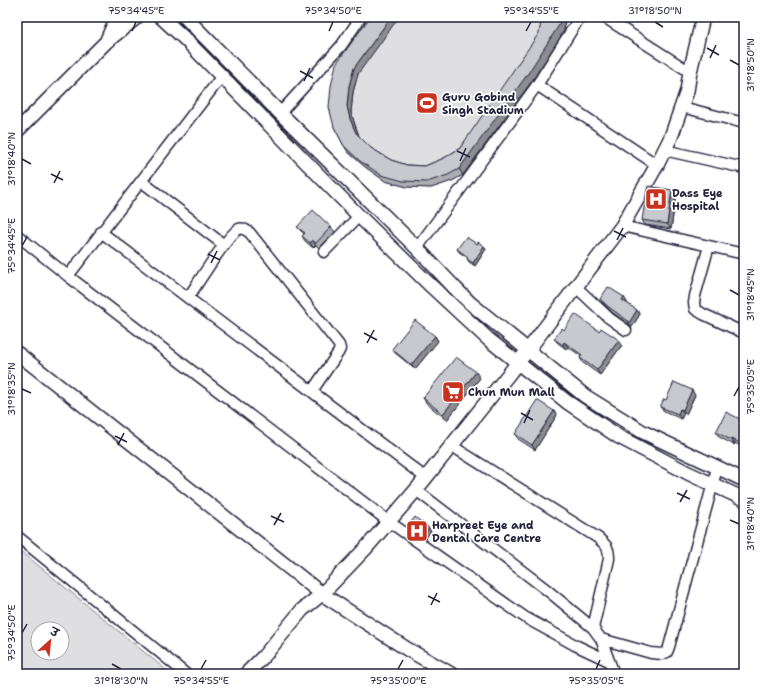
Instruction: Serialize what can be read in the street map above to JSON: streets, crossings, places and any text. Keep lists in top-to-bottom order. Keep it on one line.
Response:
{"places":{"sports":["Guru Gobind Singh Stadium"],"hospital":["Dass Eye Hospital","Harpreet Eye and Dental Care Centre"],"supermarket":["Chun Mun Mall"]},"north":"top right","coordinates":["75°34'45\"E","75°34'50\"E","75°34'55\"E","31°18'50\"N","31°18'40\"N","31°18'45\"N","75°35'05\"E","31°18'35\"N","31°18'30\"N","75°35'00\"E"]}
